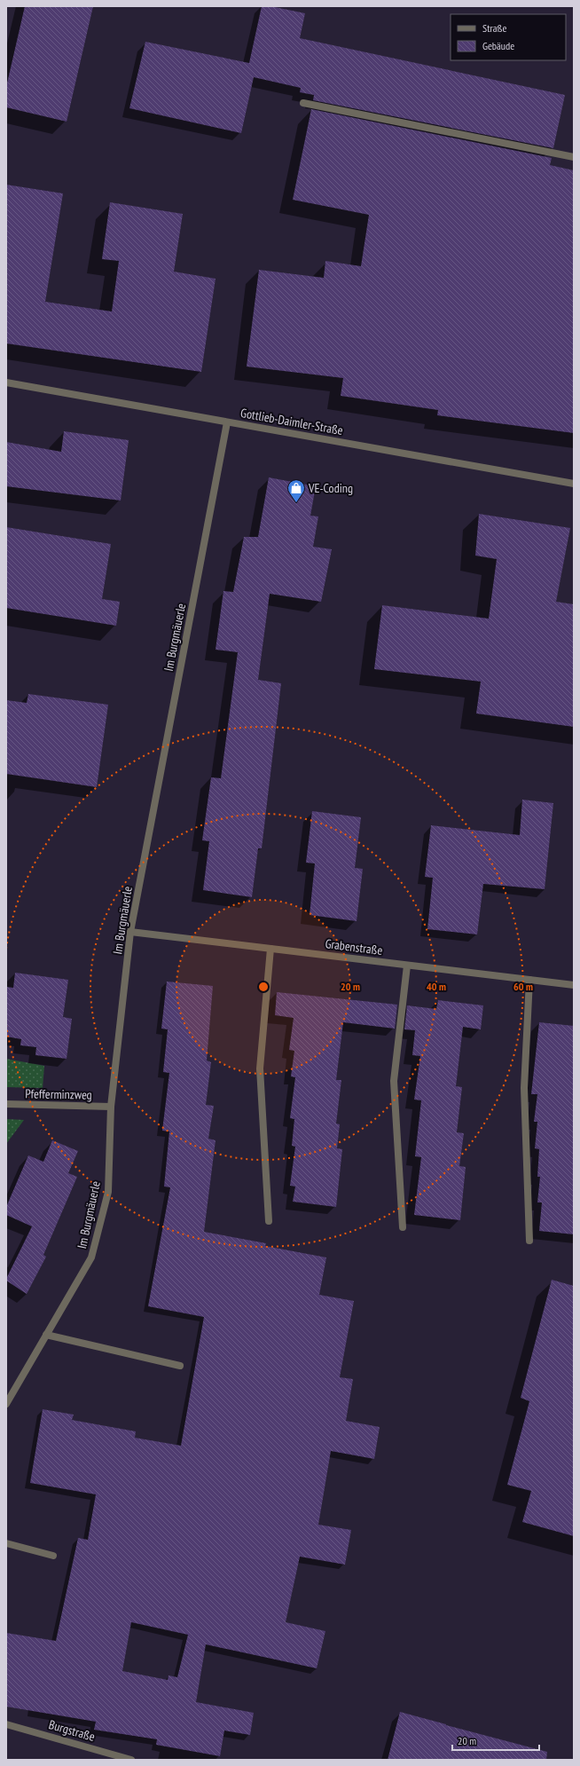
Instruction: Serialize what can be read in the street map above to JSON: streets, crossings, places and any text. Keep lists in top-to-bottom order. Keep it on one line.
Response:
{"streets":{"street":["Gottlieb-Daimler-Straße","Im Burgmäuerle","Grabenstraße","Pfefferminzweg","Burgstraße"]},"crossings":[["Gottlieb-Daimler-Straße","Im Burgmäuerle"],["Im Burgmäuerle","Grabenstraße"],["Im Burgmäuerle","Pfefferminzweg"]],"places":{"shop":["VE-Coding"]},"legend":["Straße","Gebäude"],"scale_bar":"20 m","rings":["20 m","40 m","60 m"]}
